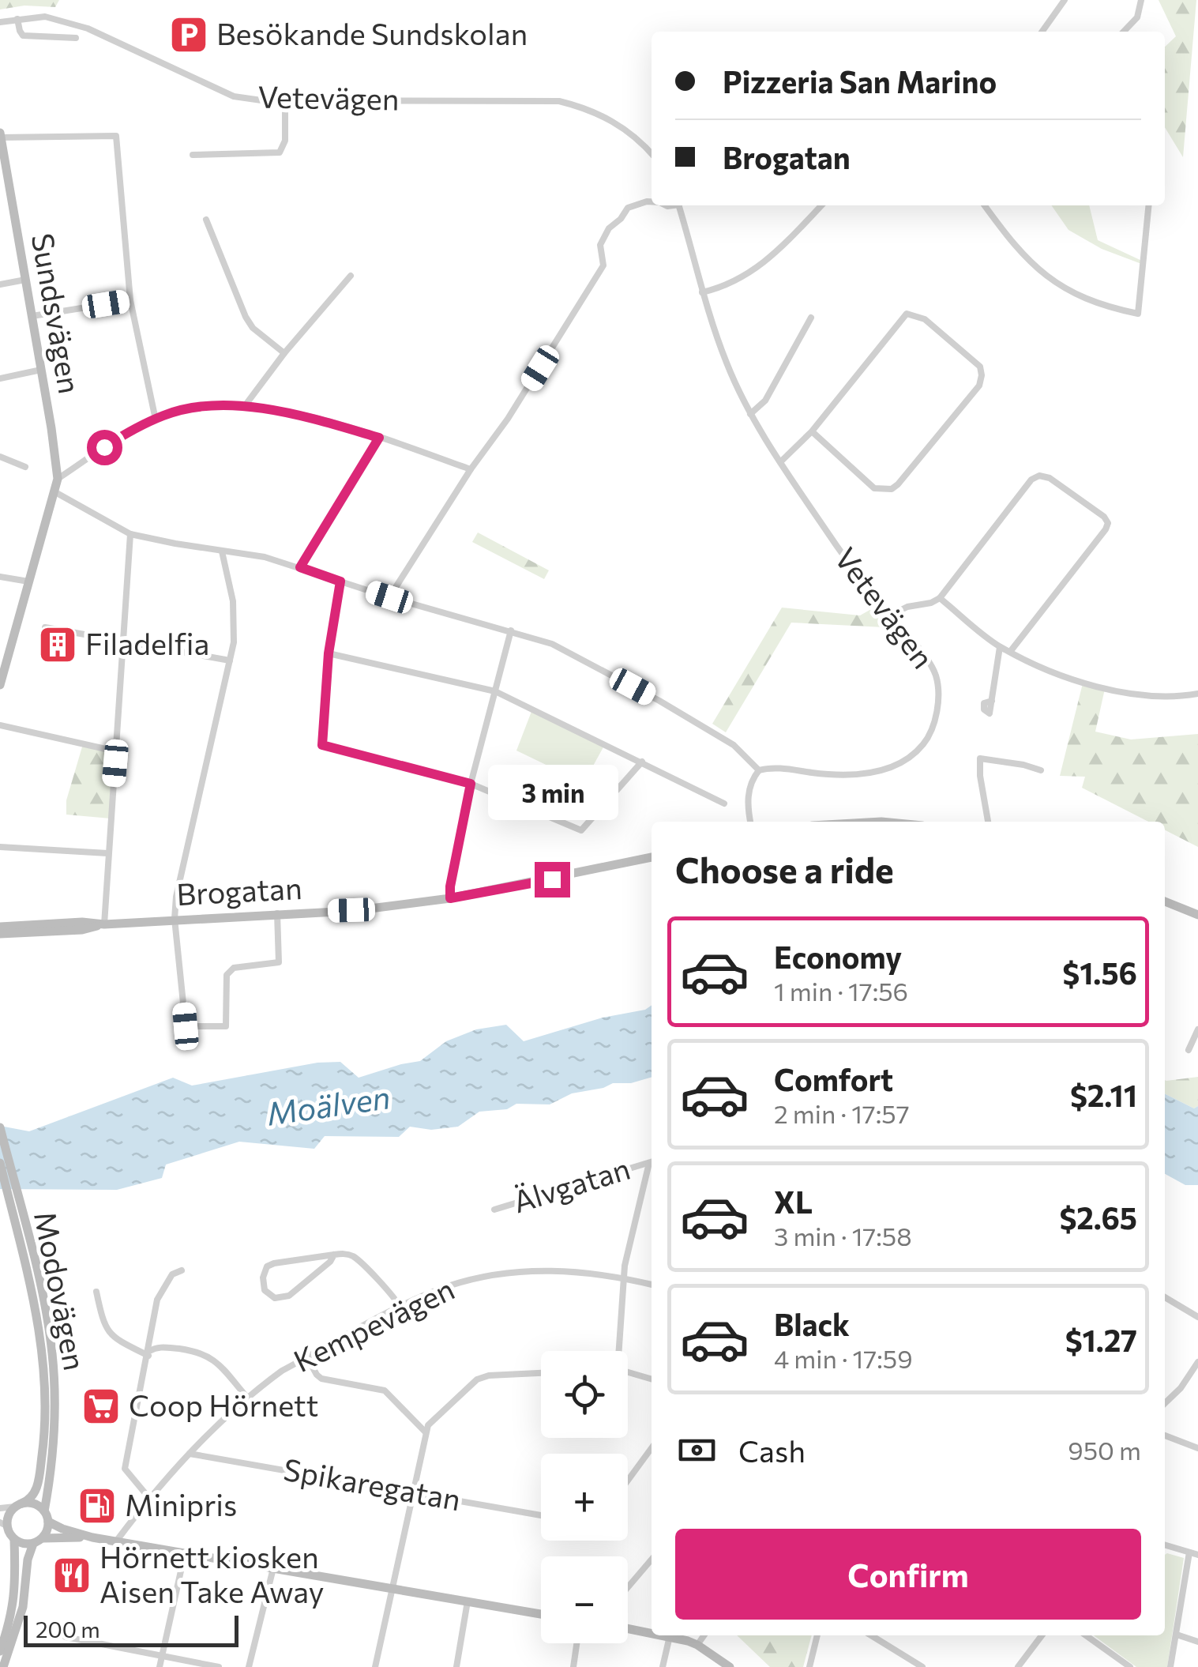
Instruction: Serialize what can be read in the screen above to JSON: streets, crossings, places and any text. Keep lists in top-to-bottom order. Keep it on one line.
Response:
{"streets":{"main road":["Sundsvägen","Brogatan","Modovägen"],"street":["Vetevägen","Älvgatan","Kempevägen","Spikaregatan"]},"crossings":[["Älvgatan","Kempevägen"],["Kempevägen","Spikaregatan"]],"water":["Moälven"],"places":{"parking":["Besökande Sundskolan"],"building":["Filadelfia"],"supermarket":["Coop Hörnett"],"fuel station":["Minipris"],"restaurant":["Hörnett kiosken Aisen Take Away"]},"scale_bar":"200 m","page":{"banner":["Pizzeria San Marino","Brogatan"],"bubble":"3 min","heading":"Choose a ride","list":[{"name":"Economy","note":"1 min · 17:56","value":"$1.56"},{"name":"Comfort","note":"2 min · 17:57","value":"$2.11"},{"name":"XL","note":"3 min · 17:58","value":"$2.65"},{"name":"Black","note":"4 min · 17:59","value":"$1.27"}],"map_buttons":["+","−"],"pay":["Cash","950 m"],"buttons":"Confirm","scale":"200 m"}}
